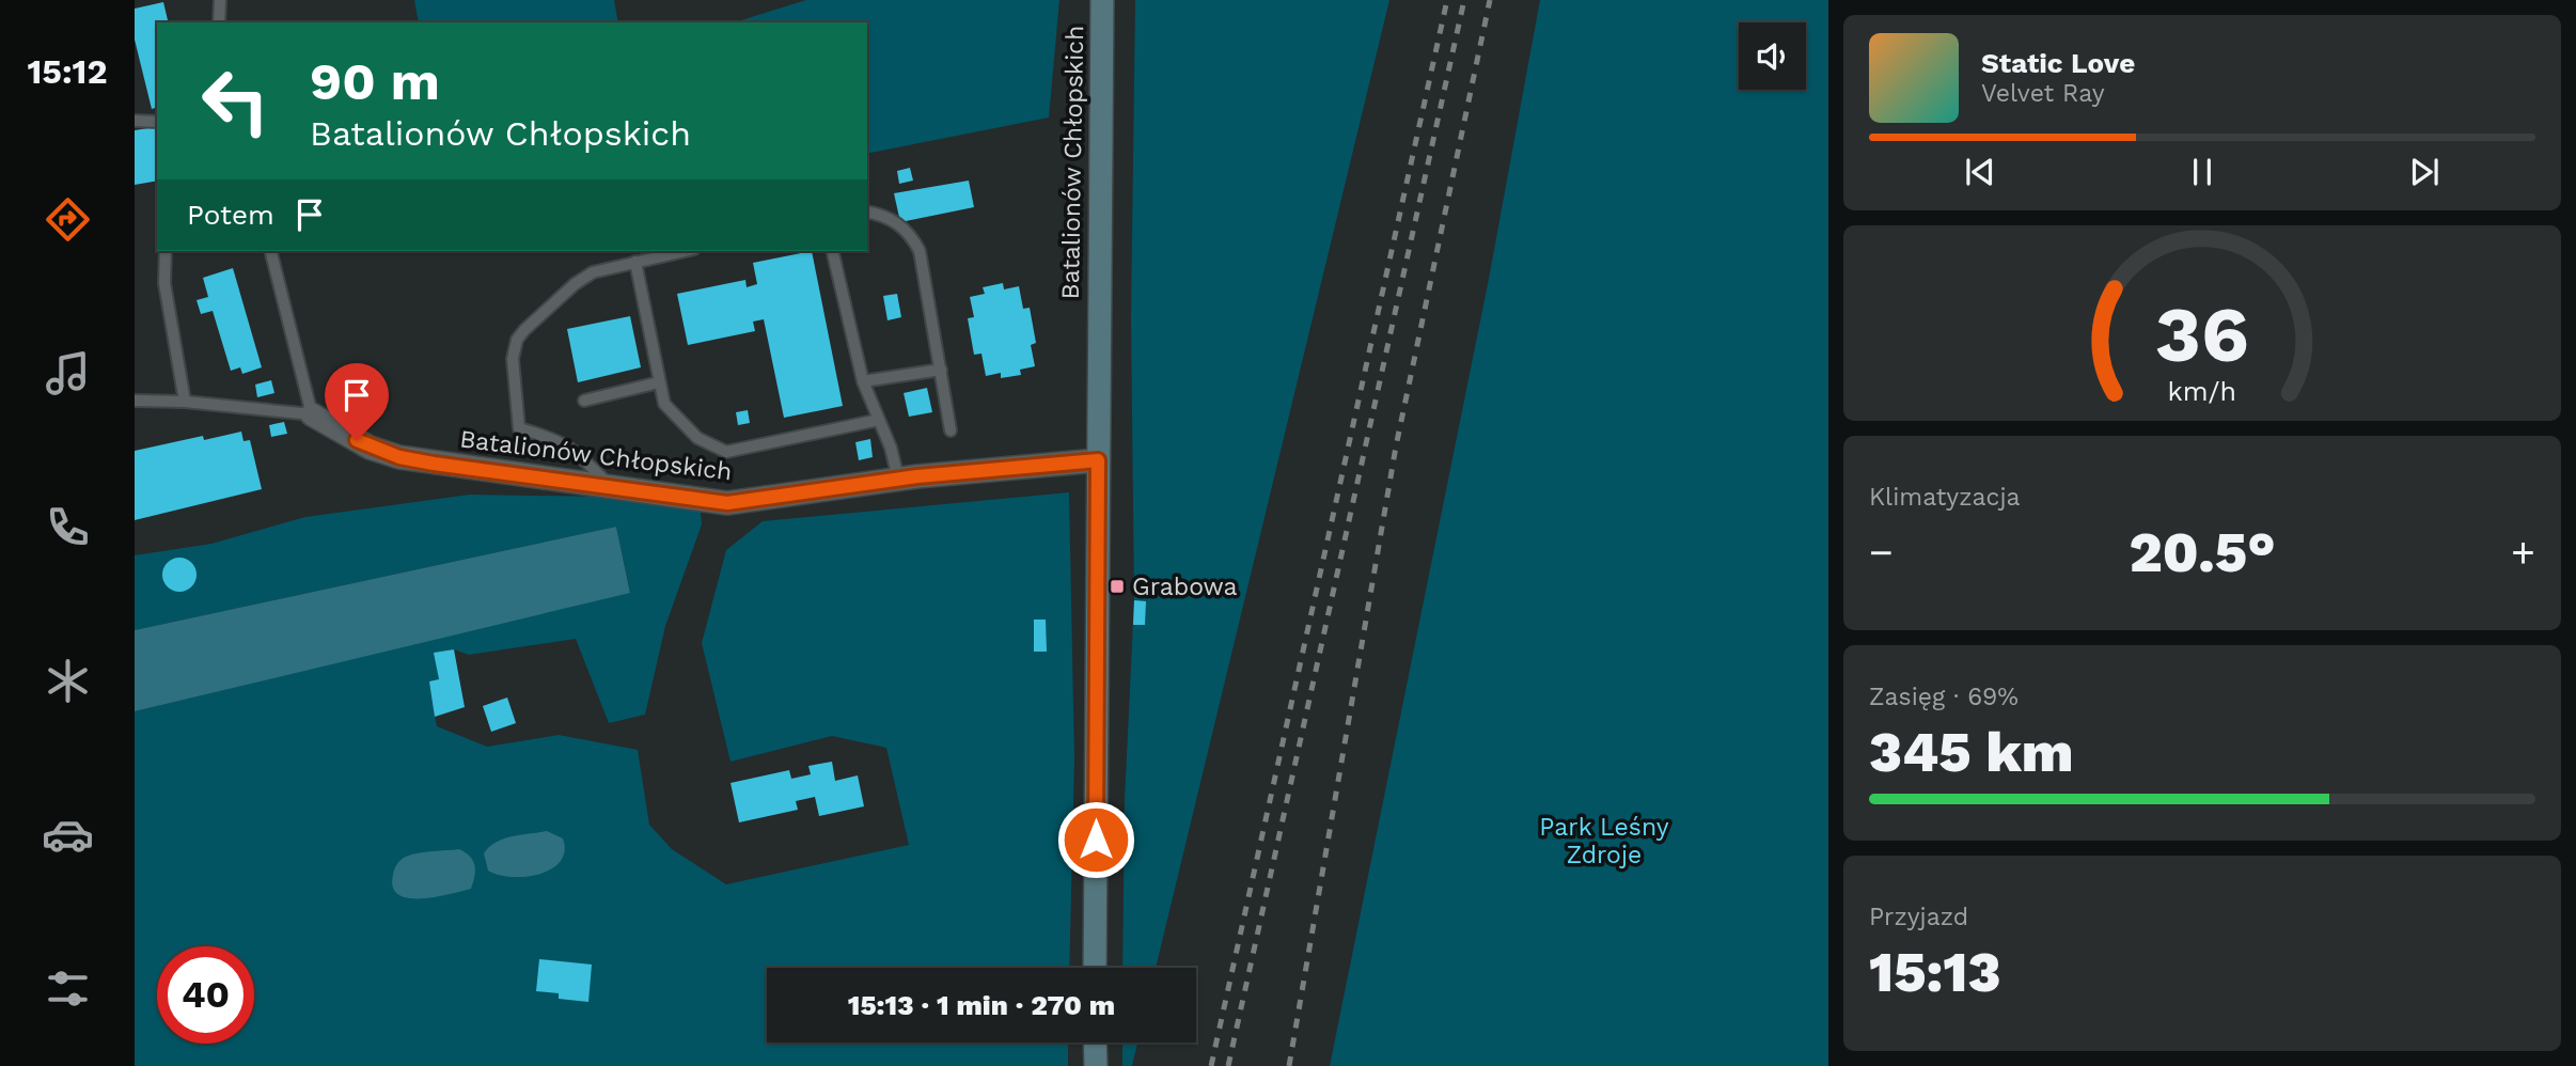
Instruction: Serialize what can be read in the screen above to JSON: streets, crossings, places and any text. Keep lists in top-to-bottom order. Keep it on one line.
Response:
{"streets":{"street":["Batalionów Chłopskich"]},"parks":["Park Leśny Zdroje"],"places":{"transit":["Grabowa"]},"page":{"tabs":"15:12","turn":["90 m","Batalionów Chłopskich"],"song":["Static Love","Velvet Ray"],"then":"Potem","tile":["Klimatyzacja",["Zasięg · 69%","345 km"],["Przyjazd","15:13"]],"heat":["−","20.5°","+"],"limit":"40","trip":"15:13 · 1 min · 270 m","gauge":["36","km/h"]}}
